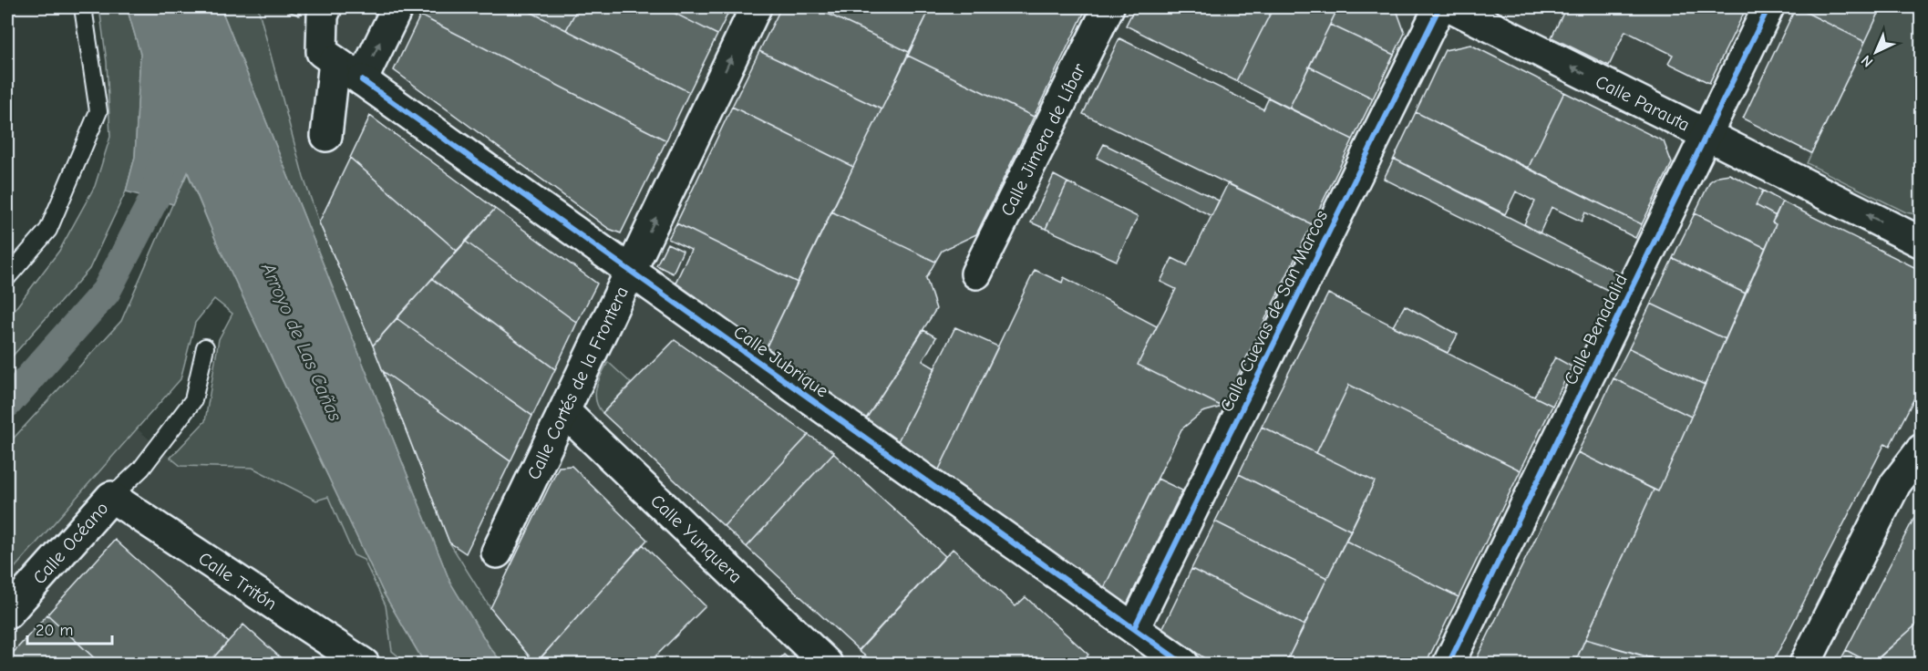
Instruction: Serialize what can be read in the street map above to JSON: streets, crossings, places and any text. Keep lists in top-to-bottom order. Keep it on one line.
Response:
{"streets":{"street":["Calle Parauta","Calle Jimera de Líbar","Calle Cuevas de San Marcos","Calle Benadalid","Calle Jubrique","Calle Cortés de la Frontera","Calle Yunquera","Calle Océano","Calle Tritón"]},"crossings":[["Calle Parauta","Calle Benadalid"],["Calle Cuevas de San Marcos","Calle Jubrique"],["Calle Jubrique","Calle Cortés de la Frontera"],["Calle Cortés de la Frontera","Calle Yunquera"],["Calle Océano","Calle Tritón"]],"one_way":["Calle Parauta","Calle Cortés de la Frontera"],"water":["Arroyo de Las Cañas"],"scale_bar":"20 m","north":"bottom left"}
